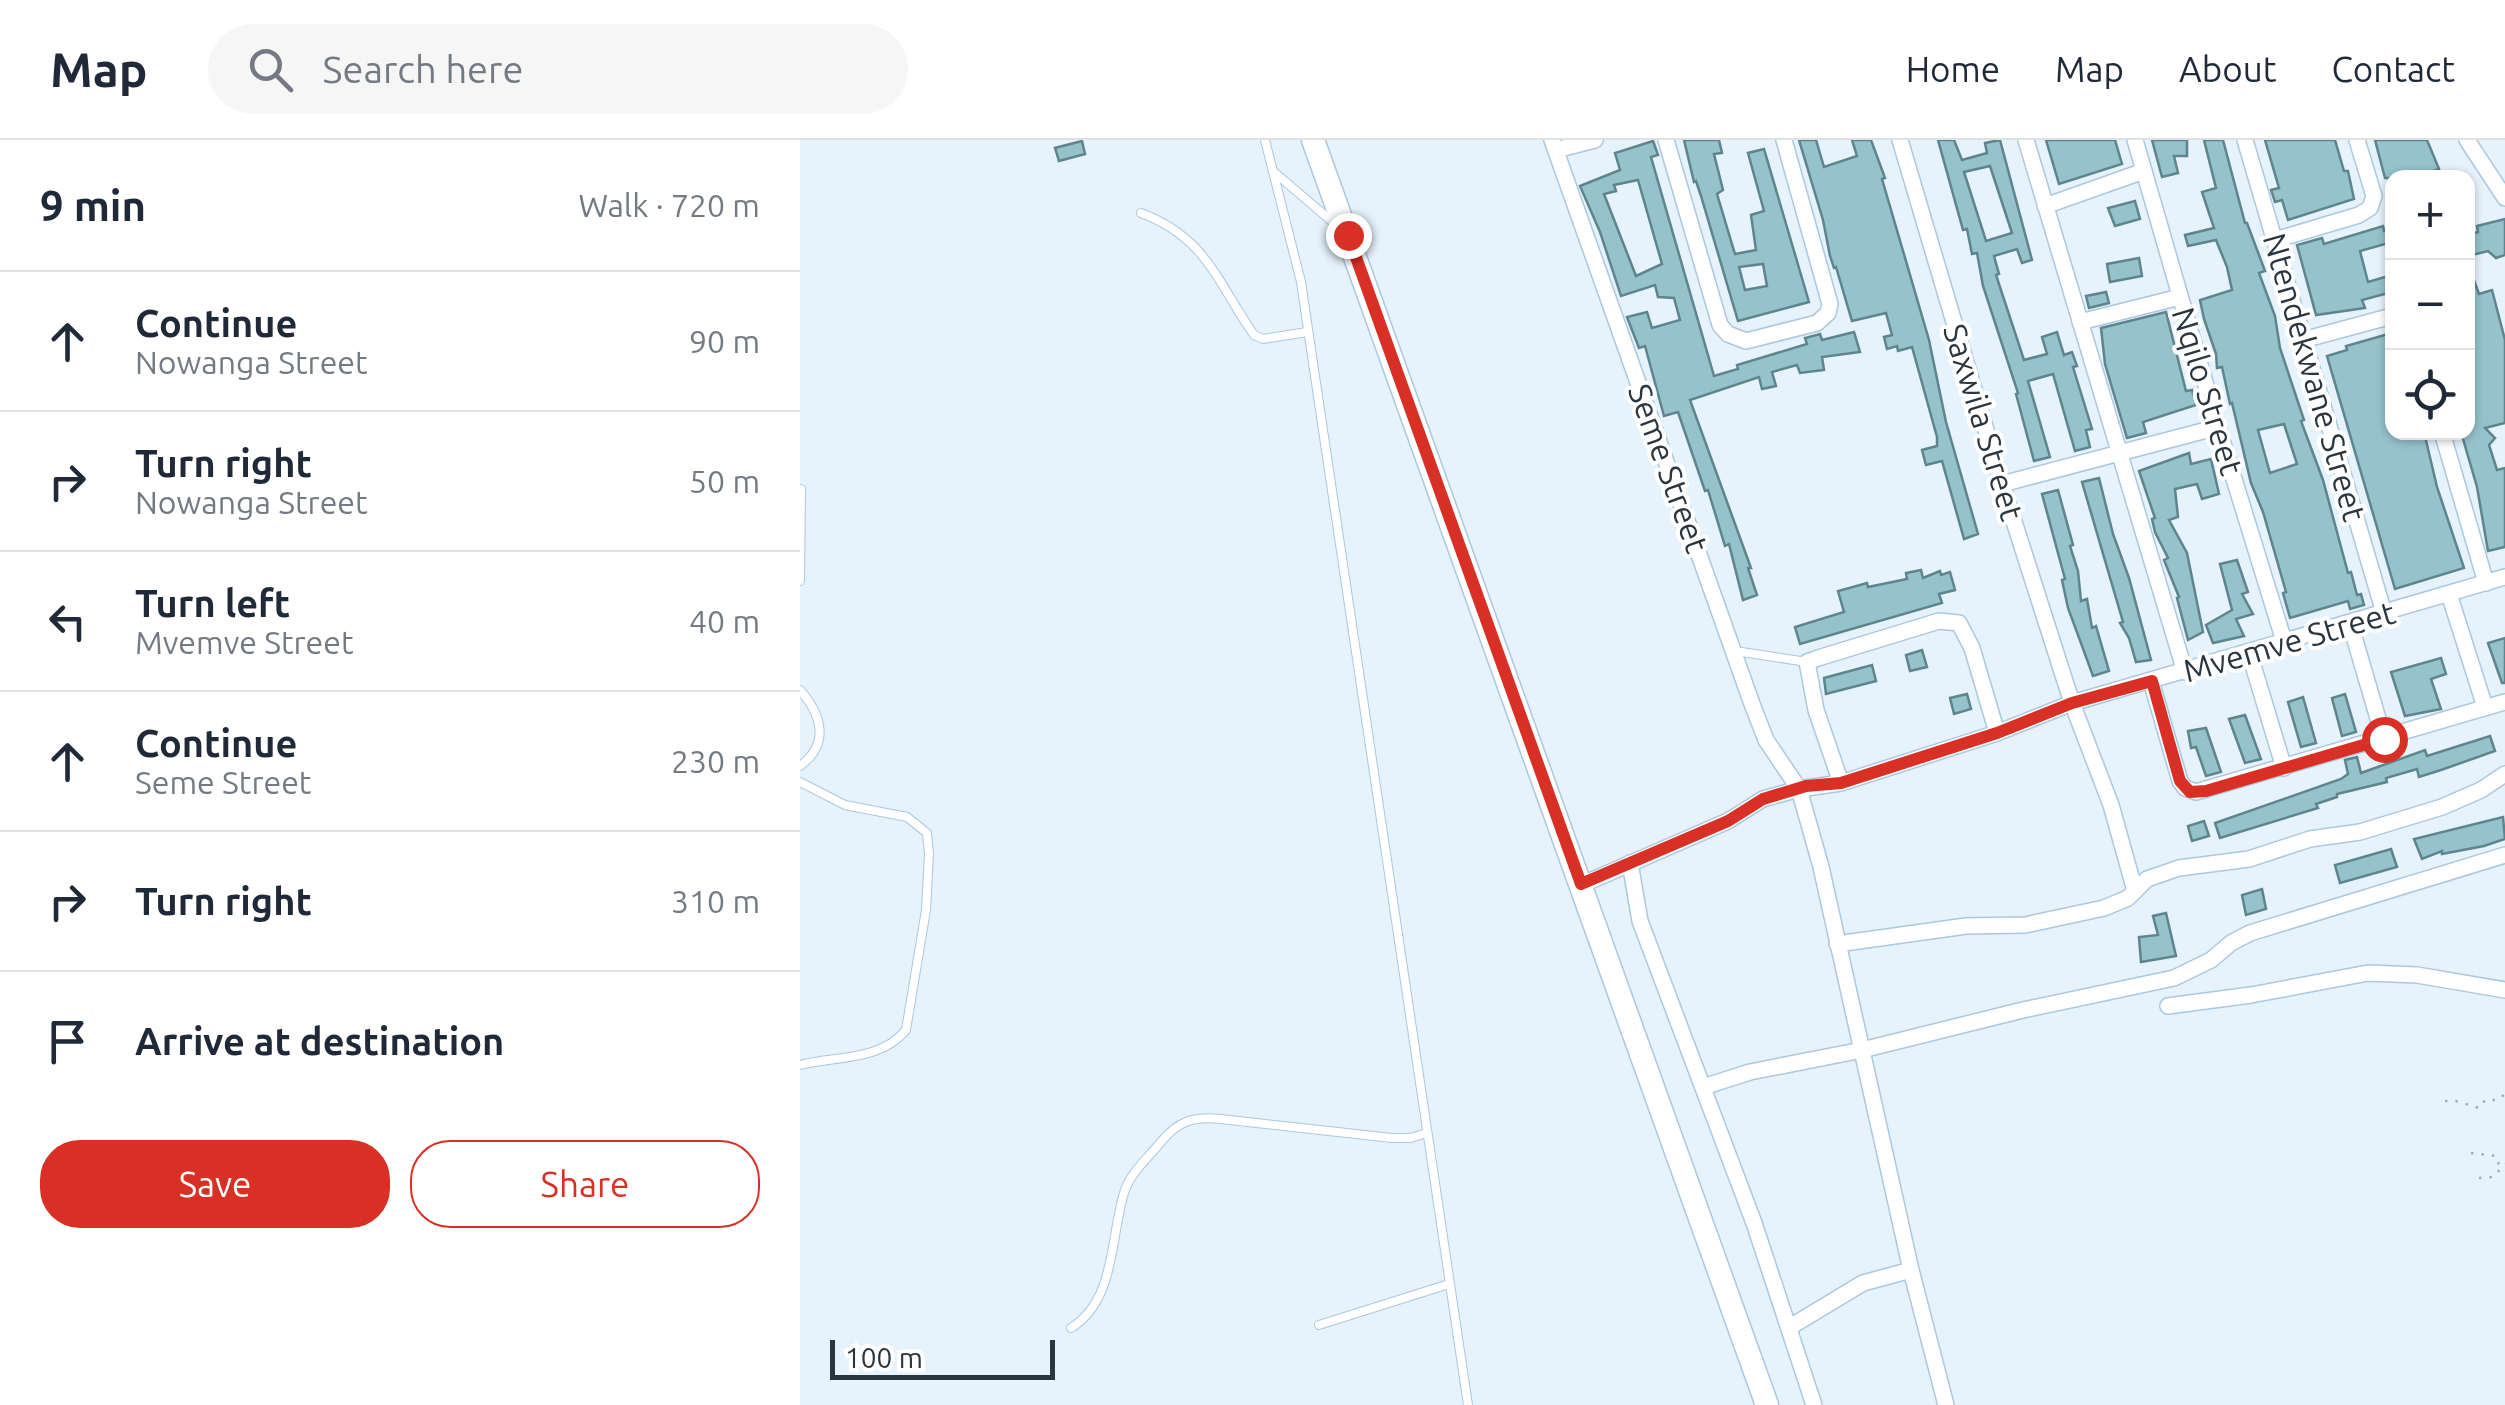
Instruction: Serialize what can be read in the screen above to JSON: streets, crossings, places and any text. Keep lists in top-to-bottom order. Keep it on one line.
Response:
{"streets":{"street":["Ntendekwane Street","Nqilo Street","Saxwila Street","Seme Street","Mvemve Street"]},"crossings":[["Ntendekwane Street","Mvemve Street"],["Nqilo Street","Mvemve Street"],["Saxwila Street","Mvemve Street"]],"scale_bar":"100 m","page":{"header":"Map","search":"Search here","nav":["Home","Map","About","Contact"],"heading":["9 min","Walk · 720 m"],"map_buttons":["+","−"],"list":[["Continue","Nowanga Street","90 m"],["Turn right","Nowanga Street","50 m"],["Turn left","Mvemve Street","40 m"],["Continue","Seme Street","230 m"],["Turn right","310 m"],"Arrive at destination"],"buttons":["Save","Share"],"scale":"100 m"}}
